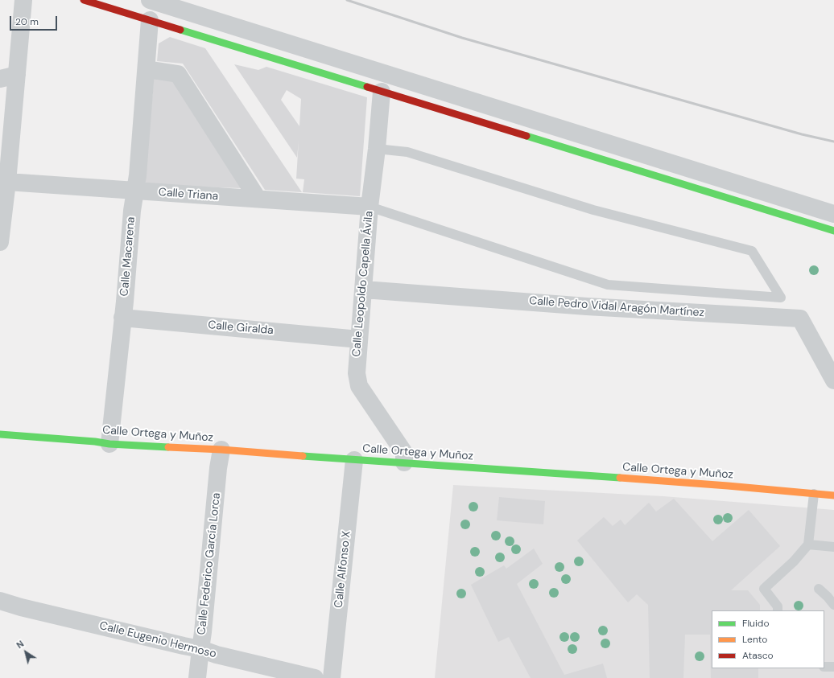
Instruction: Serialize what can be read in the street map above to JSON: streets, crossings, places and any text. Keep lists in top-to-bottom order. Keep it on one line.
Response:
{"streets":{"street":["Calle Triana","Calle Macarena","Calle Leopoldo Capella Ávila","Calle Pedro Vidal Aragón Martínez","Calle Giralda","Calle Ortega y Muñoz","Calle Federico García Lorca","Calle Alfonso X","Calle Eugenio Hermoso"]},"crossings":[["Calle Triana","Calle Macarena"],["Calle Triana","Calle Leopoldo Capella Ávila"],["Calle Macarena","Calle Giralda"],["Calle Macarena","Calle Ortega y Muñoz"],["Calle Leopoldo Capella Ávila","Calle Pedro Vidal Aragón Martínez"],["Calle Leopoldo Capella Ávila","Calle Giralda"],["Calle Leopoldo Capella Ávila","Calle Ortega y Muñoz"],["Calle Ortega y Muñoz","Calle Federico García Lorca"],["Calle Ortega y Muñoz","Calle Alfonso X"],["Calle Federico García Lorca","Calle Eugenio Hermoso"]],"legend":["Fluido","Lento","Atasco"],"scale_bar":"20 m","north":"top left"}
